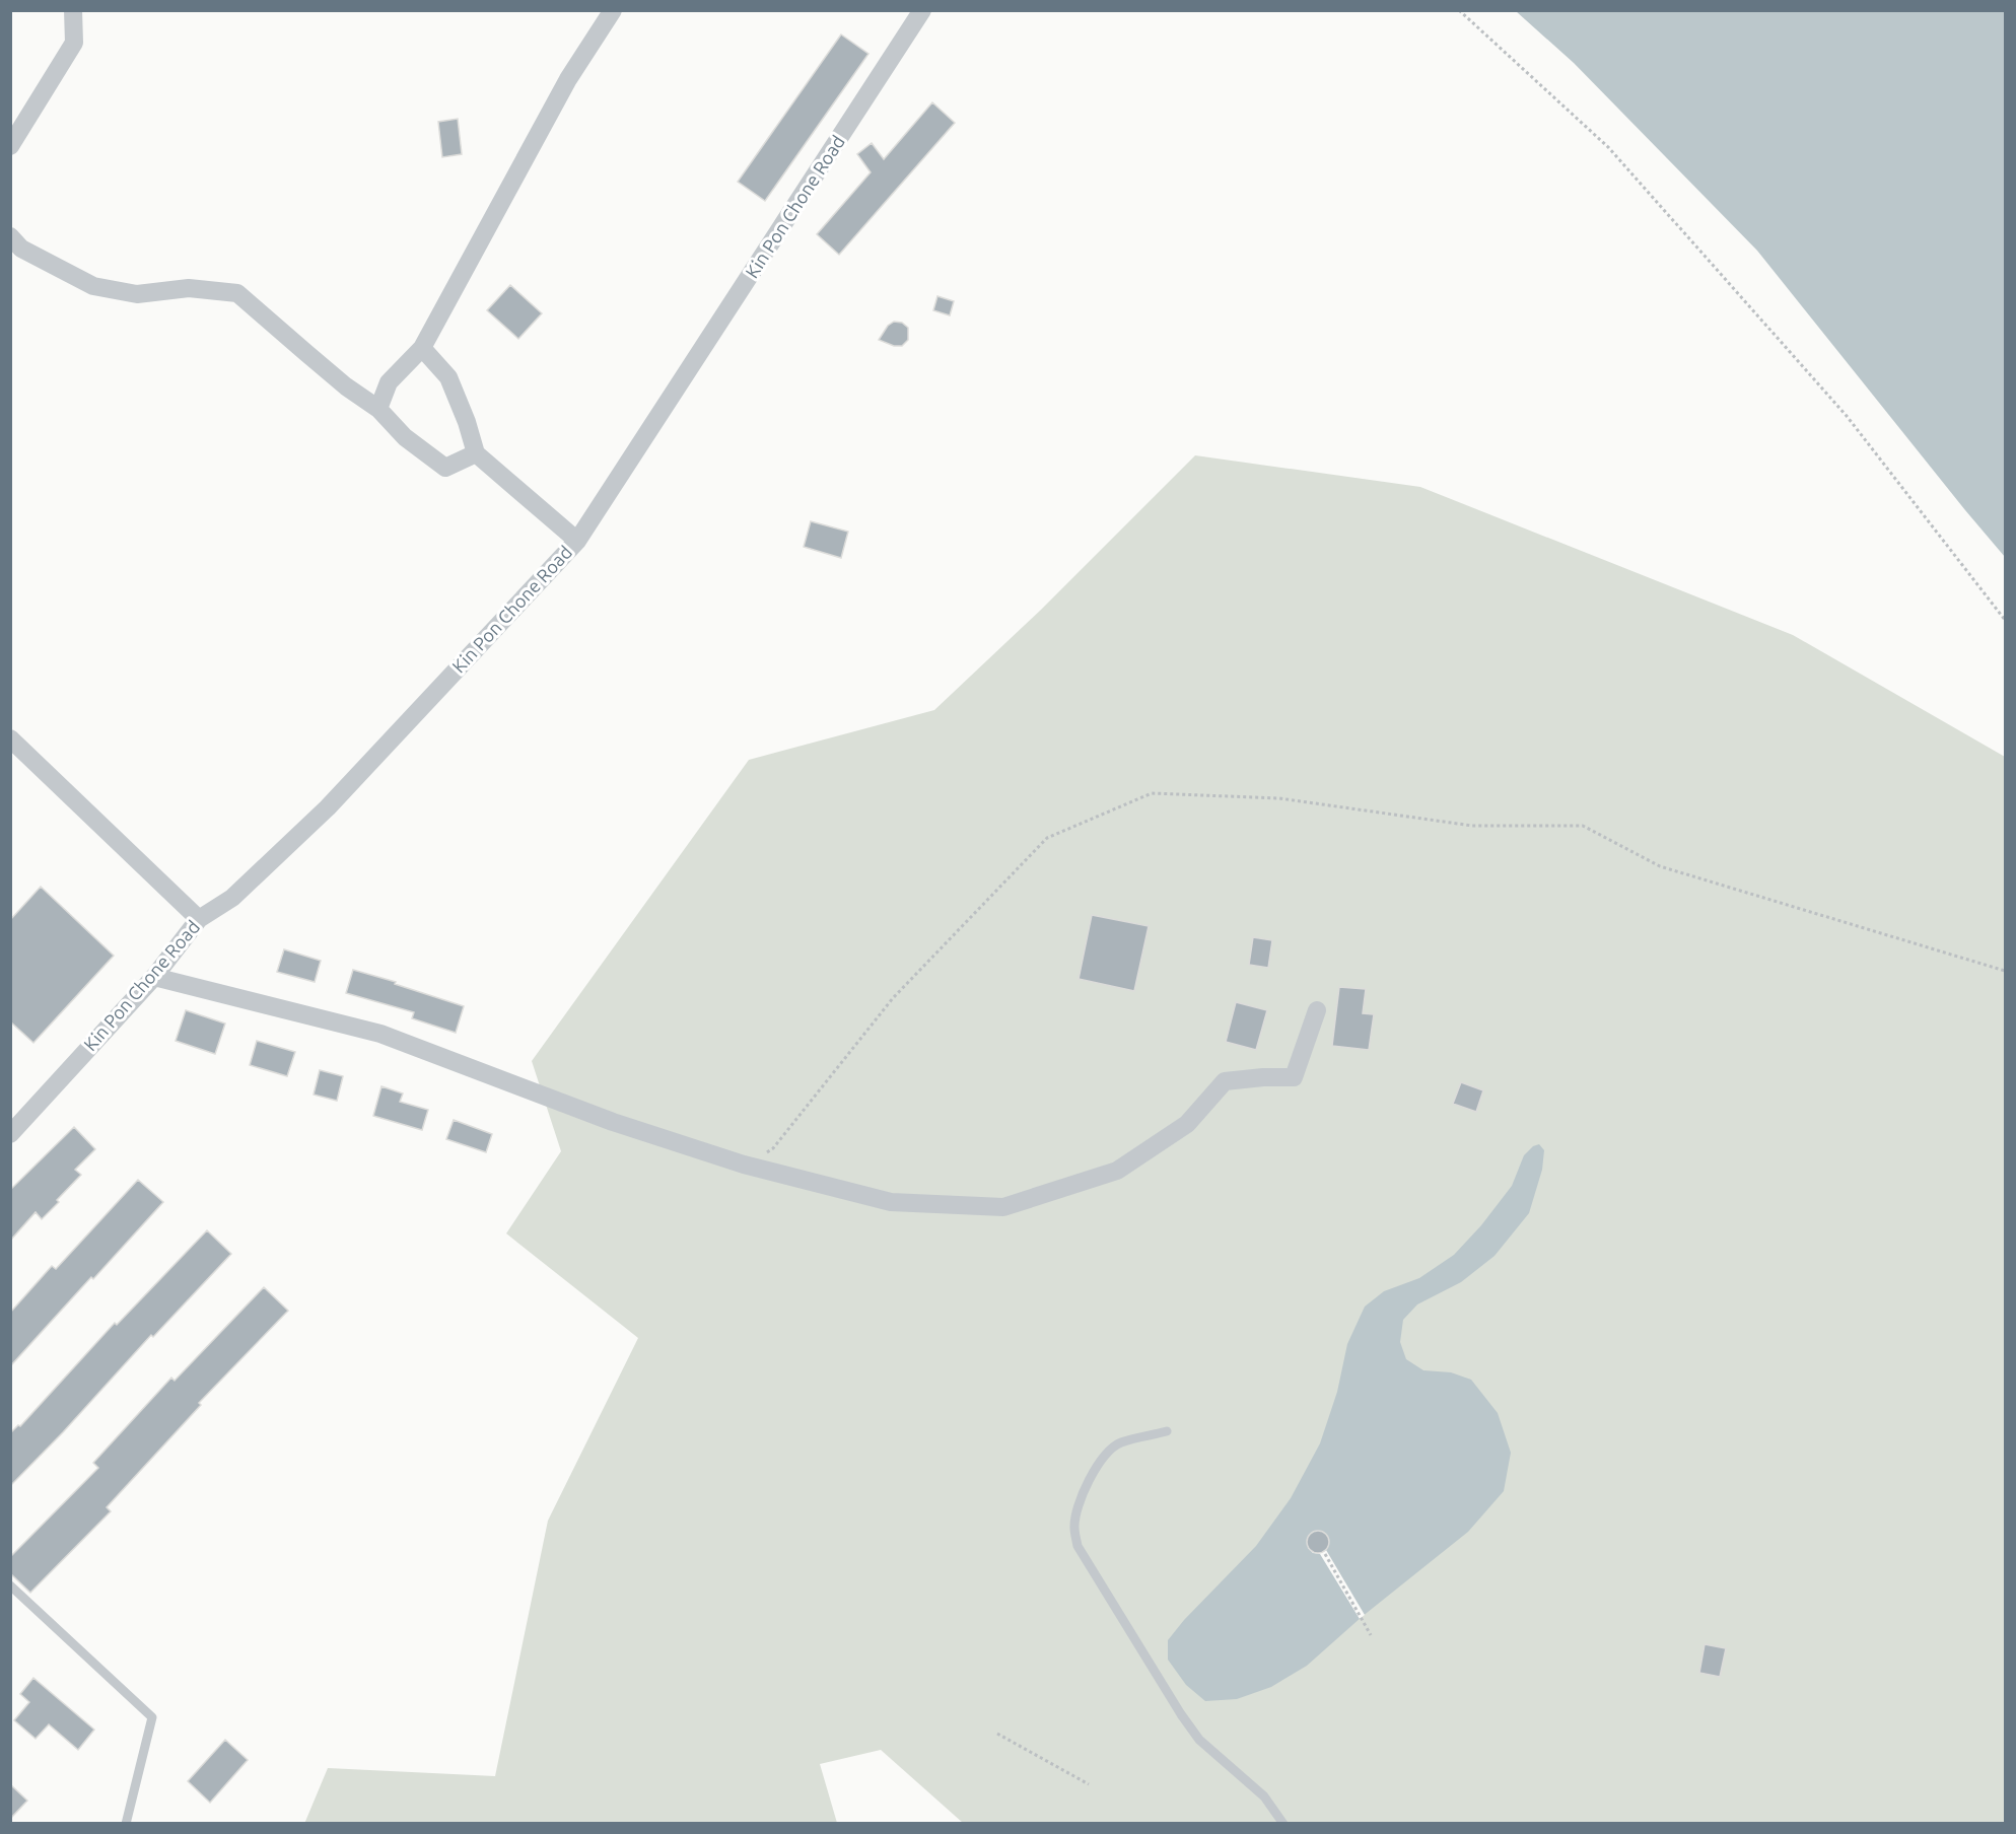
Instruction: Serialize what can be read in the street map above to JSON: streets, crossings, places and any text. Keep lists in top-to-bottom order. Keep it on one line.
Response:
{"streets":{"street":["Kin Pon Chone Road"]}}
